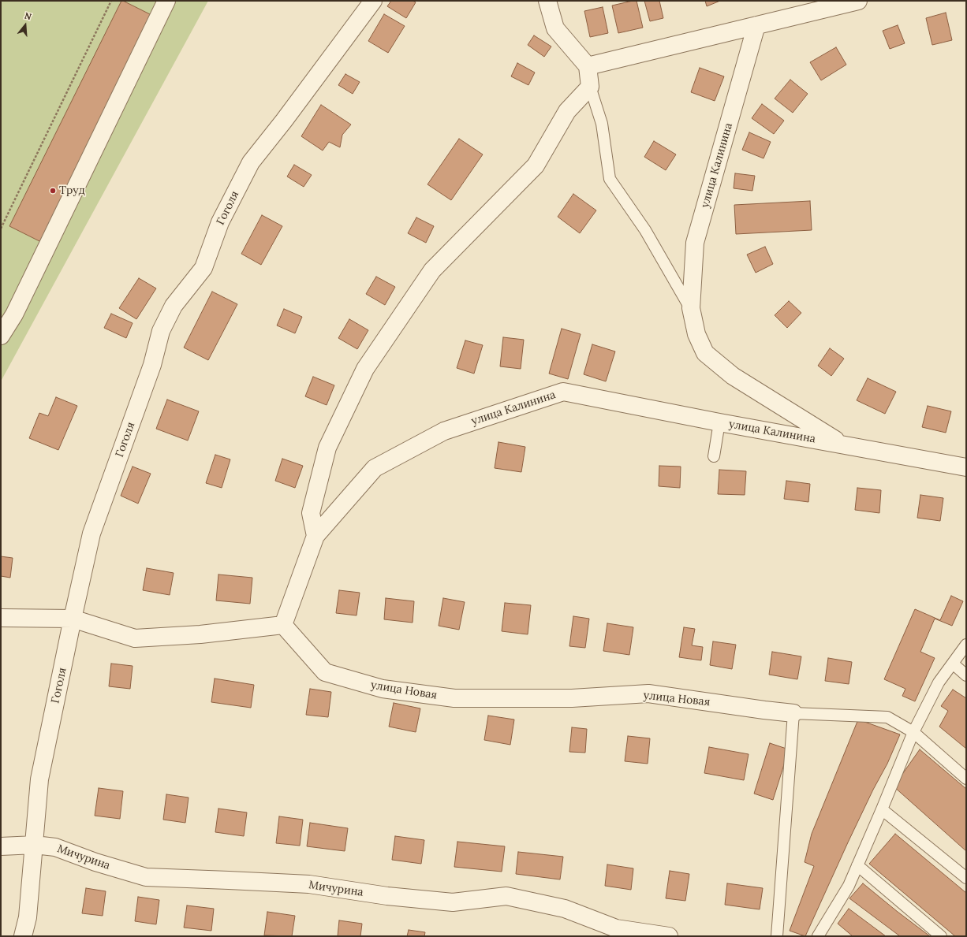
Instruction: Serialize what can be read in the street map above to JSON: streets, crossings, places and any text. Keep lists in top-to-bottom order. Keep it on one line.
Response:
{"streets":{"street":["улица Калинина","Гоголя","улица Новая","Мичурина"]},"crossings":[["улица Калинина","улица Новая"],["Гоголя","Мичурина"]],"places":["Труд"],"north":"top"}
